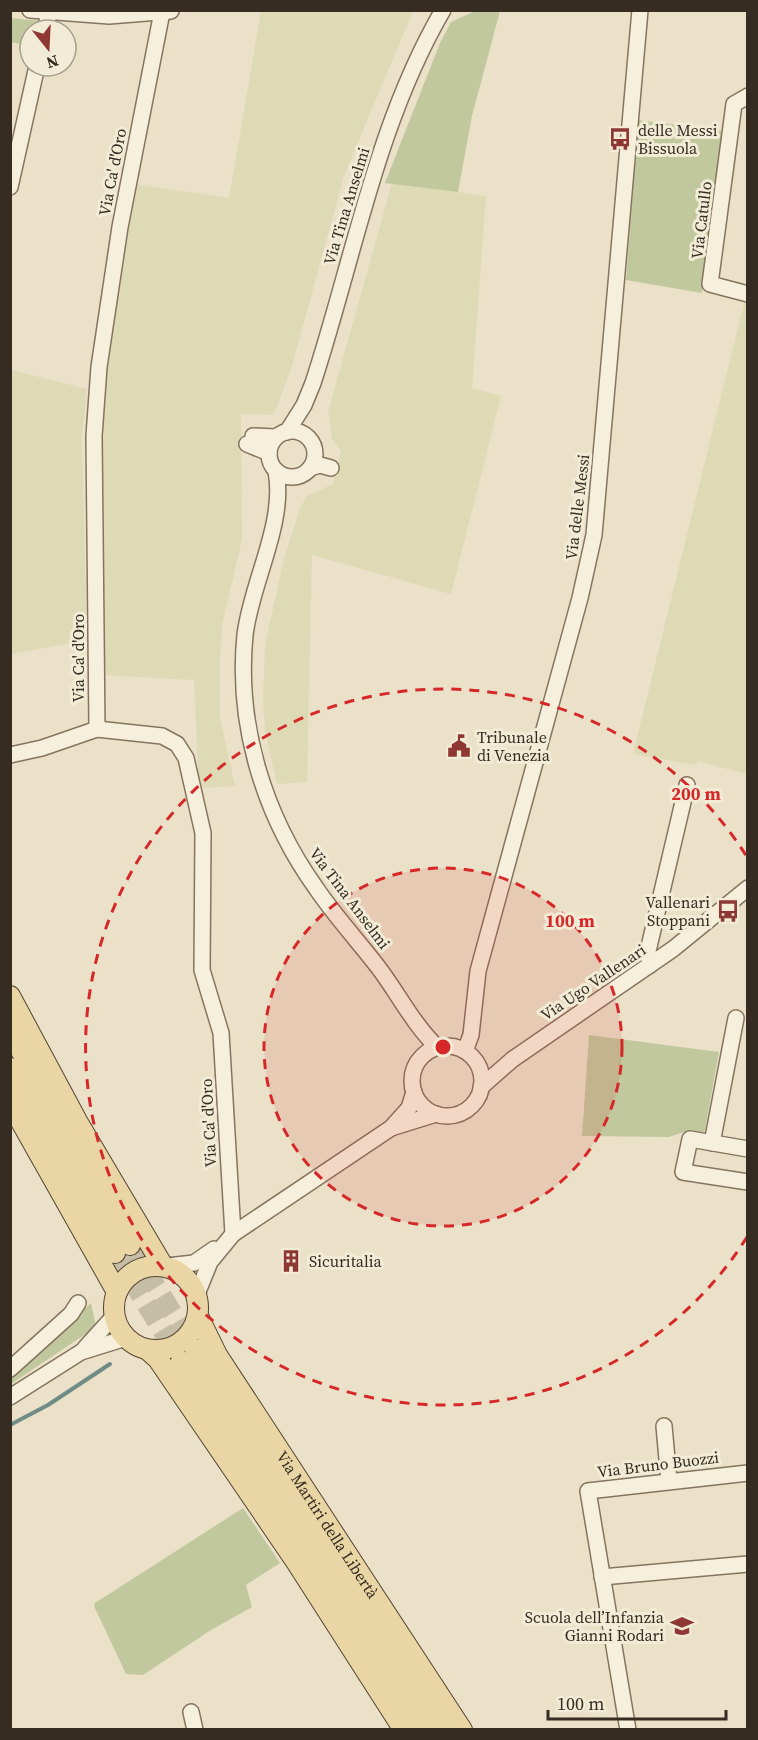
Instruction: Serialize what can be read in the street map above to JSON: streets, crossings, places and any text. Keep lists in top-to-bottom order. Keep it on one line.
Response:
{"streets":{"main road":["Via Martiri della Libertà"],"street":["Via Ca' d'Oro","Via Tina Anselmi","Via Catullo","Via delle Messi","Via Ugo Vallenari","Via Bruno Buozzi"]},"crossings":[["Via Tina Anselmi","Via delle Messi"],["Via Tina Anselmi","Via Ugo Vallenari"],["Via delle Messi","Via Ugo Vallenari"]],"places":{"bus stop":["delle Messi Bissuola","Vallenari Stoppani"],"public building":["Tribunale di Venezia"],"building":["Sicuritalia"],"school or university":["Scuola dell’Infanzia Gianni Rodari"]},"scale_bar":"100 m","north":"bottom","rings":["200 m","100 m"]}
